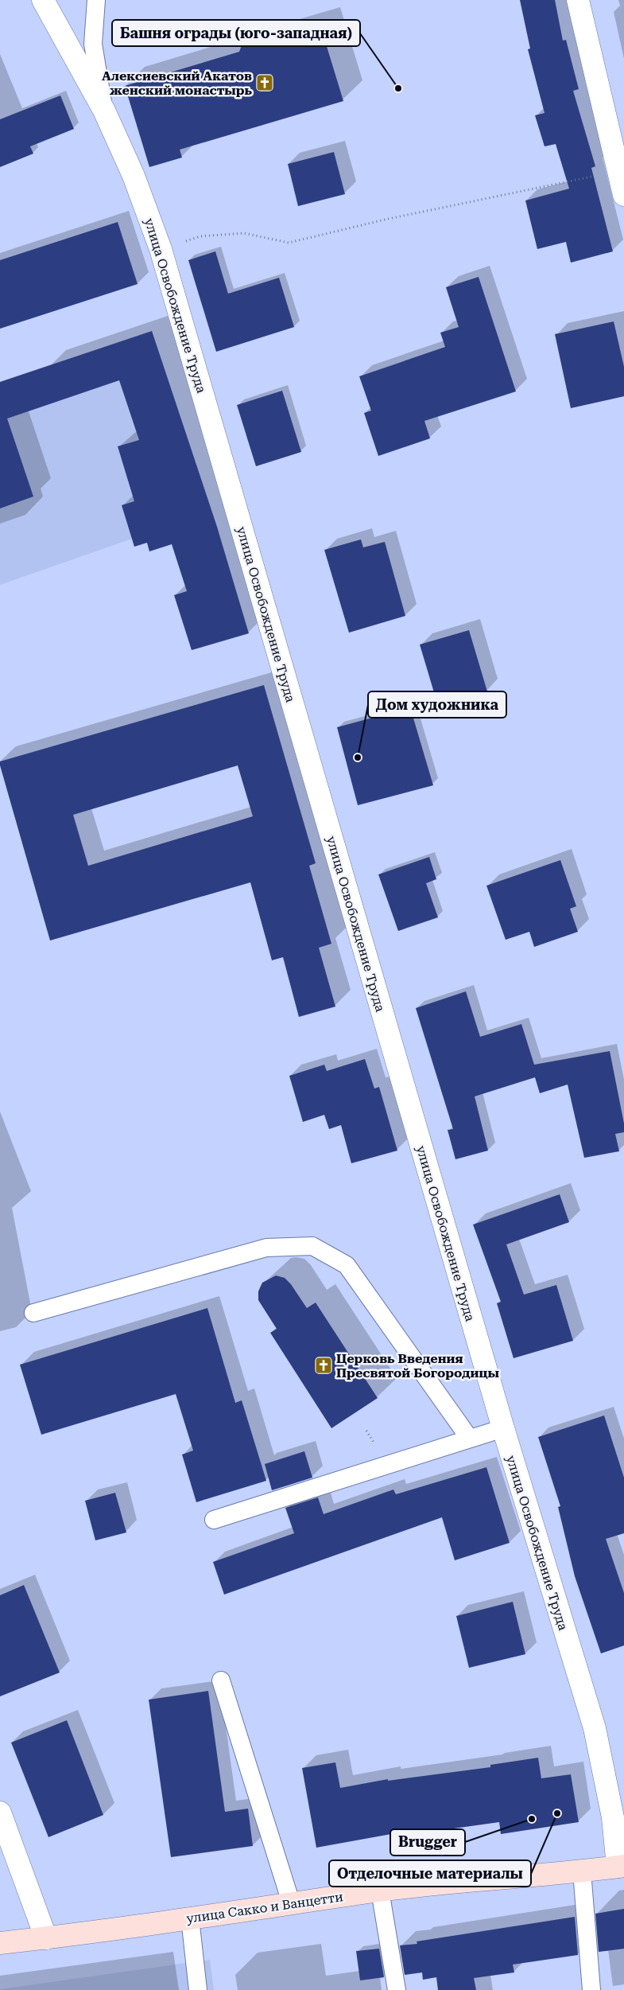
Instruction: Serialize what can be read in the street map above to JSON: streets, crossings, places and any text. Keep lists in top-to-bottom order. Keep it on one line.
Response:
{"streets":{"street":["улица Освобождение Труда","улица Сакко и Ванцетти"]},"crossings":[["улица Освобождение Труда","улица Сакко и Ванцетти"]],"places":{"church":["Алексиевский Акатов женский монастырь","Церковь Введения Пресвятой Богородицы"],"other":["Башня ограды (юго-западная)","Дом художника","Отделочные материалы","Brugger"]}}
